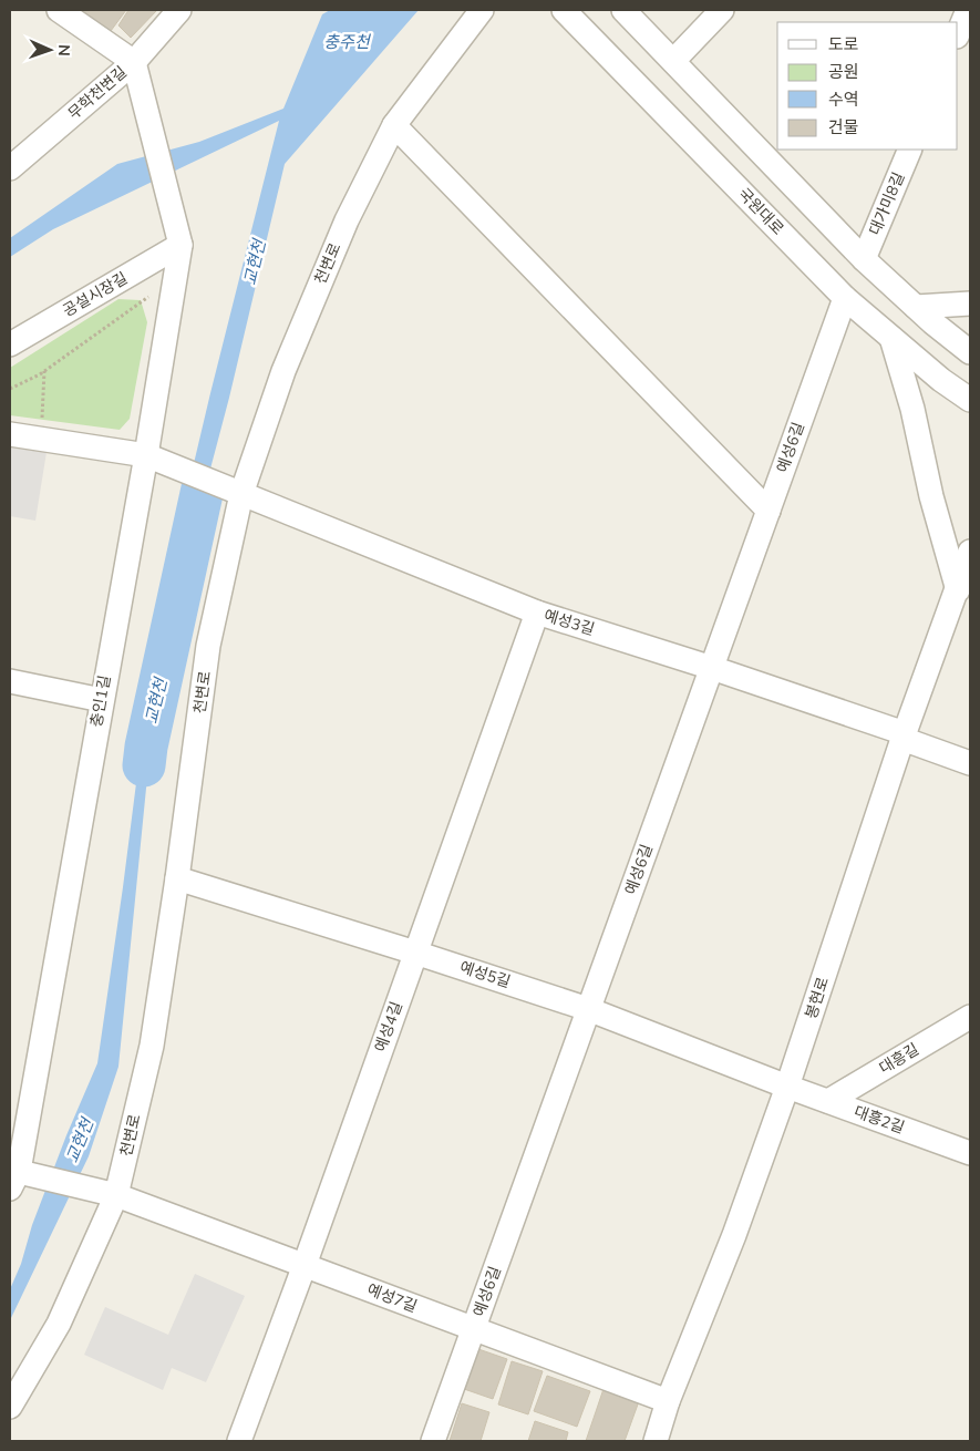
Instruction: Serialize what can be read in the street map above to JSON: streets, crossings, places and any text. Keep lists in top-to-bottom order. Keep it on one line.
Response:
{"streets":{"street":["무학천변길","대가미8길","국원대로","천변로","공설시장길","예성6길","예성3길","충인1길","예성5길","봉현로","예성4길","대흥길","대흥2길","예성7길"]},"crossings":[["무학천변길","충인1길"],["국원대로","예성6길"],["천변로","예성3길"],["천변로","예성5길"],["천변로","예성7길"],["공설시장길","충인1길"],["예성6길","예성3길"],["예성6길","예성5길"],["예성6길","예성7길"],["예성3길","충인1길"],["예성3길","봉현로"],["예성3길","예성4길"],["충인1길","예성7길"],["예성5길","봉현로"],["예성5길","예성4길"],["예성5길","대흥2길"],["봉현로","대흥2길"],["봉현로","예성7길"],["예성4길","예성7길"],["대흥길","대흥2길"]],"water":["충주천","교현천"],"legend":["도로","공원","수역","건물"],"north":"right"}
